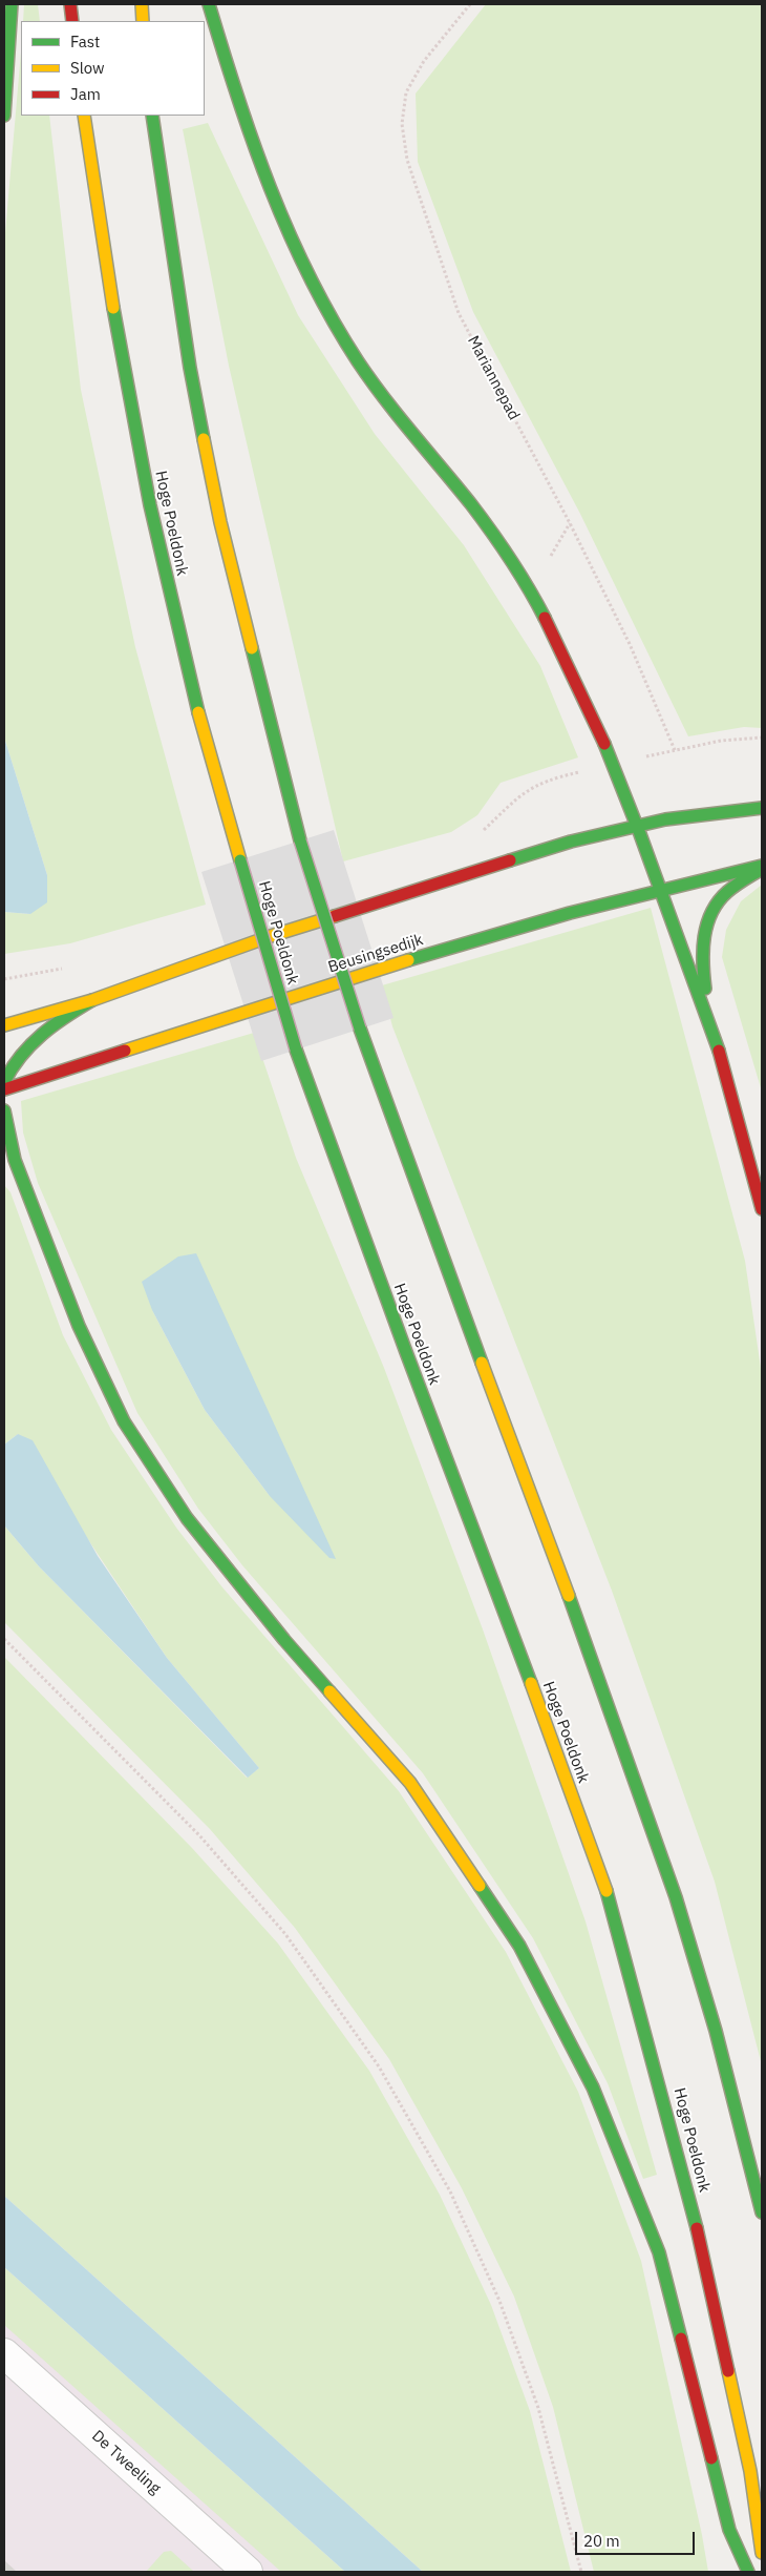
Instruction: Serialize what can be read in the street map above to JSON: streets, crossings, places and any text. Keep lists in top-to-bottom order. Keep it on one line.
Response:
{"streets":{"main road":["Hoge Poeldonk","Beusingsedijk"],"street":["De Tweeling"],"path":["Mariannepad"]},"legend":["Fast","Slow","Jam"],"scale_bar":"20 m"}
